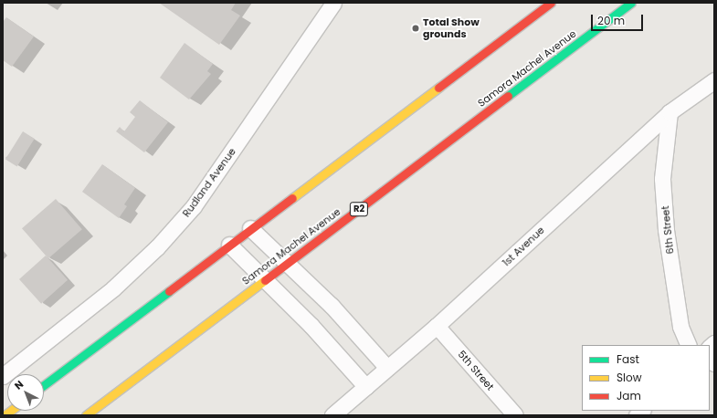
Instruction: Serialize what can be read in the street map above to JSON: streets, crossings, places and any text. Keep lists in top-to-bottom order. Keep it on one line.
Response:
{"streets":{"highway":["Samora Machel Avenue","R2"],"street":["Rudland Avenue","6th Street","1st Avenue","5th Street"]},"crossings":[["6th Street","1st Avenue"],["1st Avenue","5th Street"]],"places":["Total Show grounds"],"legend":["Fast","Slow","Jam"],"scale_bar":"20 m","north":"top left"}
